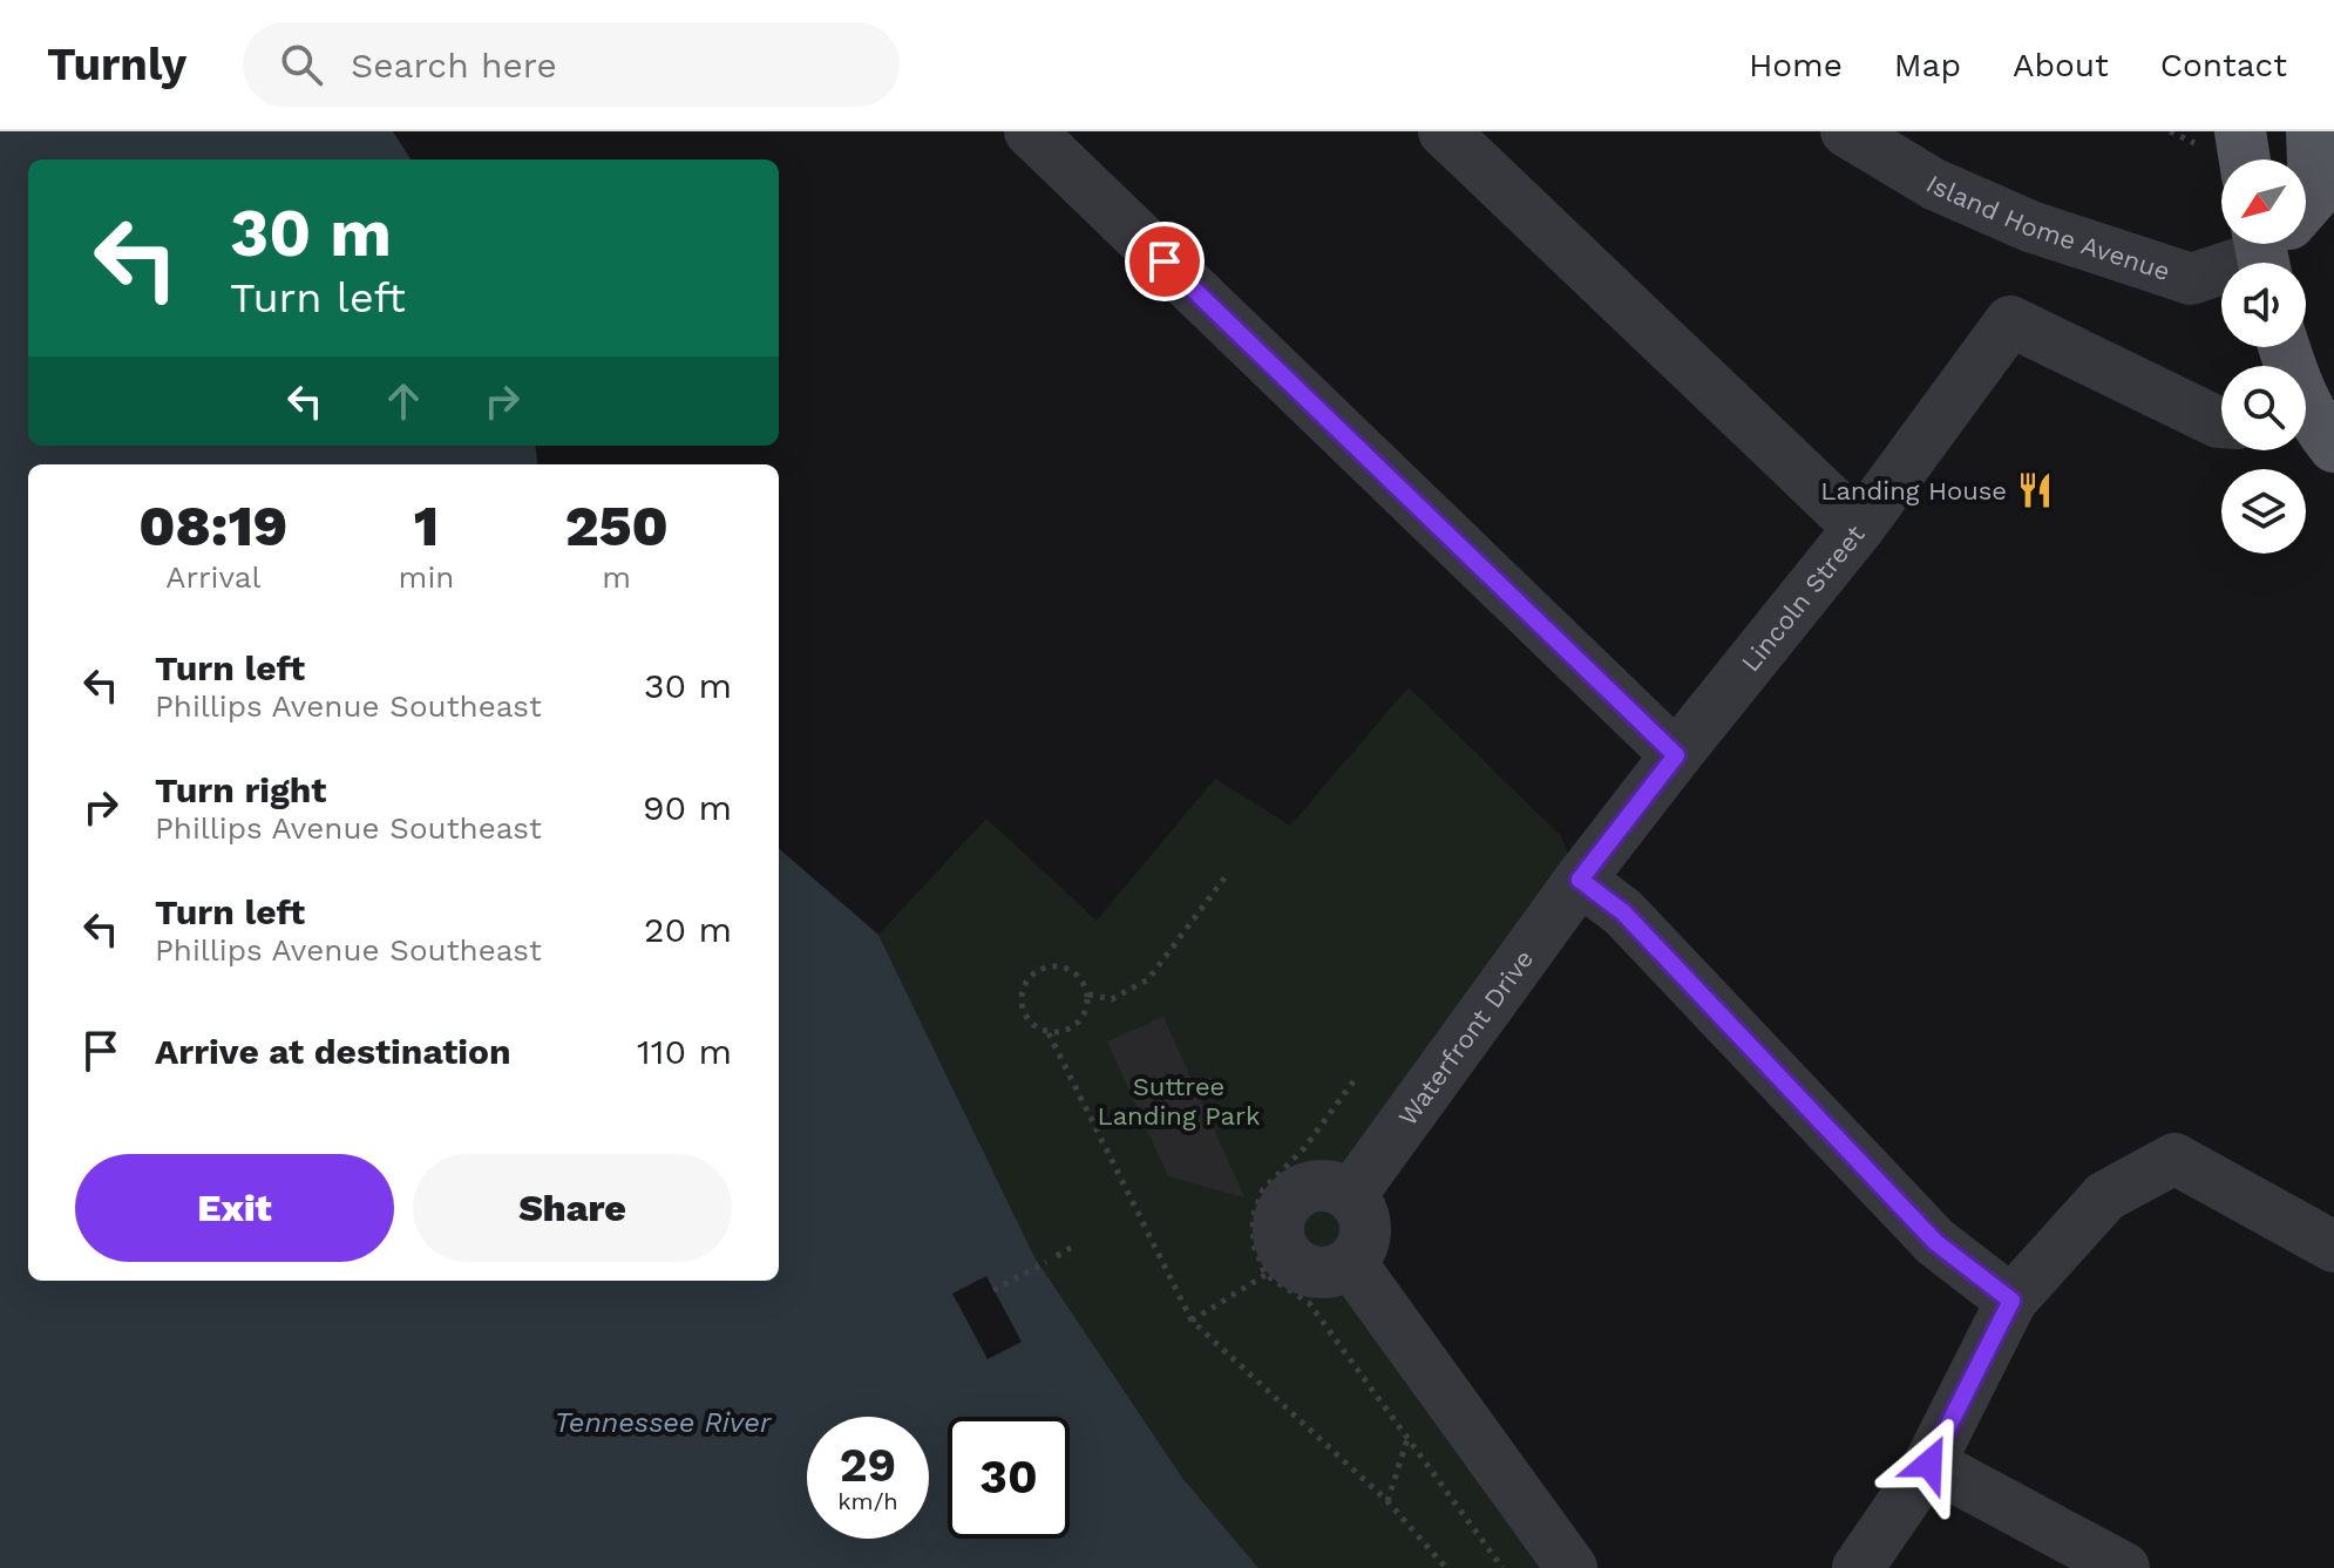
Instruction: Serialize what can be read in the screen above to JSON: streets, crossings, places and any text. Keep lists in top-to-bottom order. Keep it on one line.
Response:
{"streets":{"street":["Island Home Avenue","Lincoln Street","Waterfront Drive"]},"crossings":[["Lincoln Street","Waterfront Drive"]],"water":["Tennessee River"],"parks":["Suttree Landing Park"],"places":{"restaurant":["Landing House"]},"north":"bottom left","page":{"header":"Turnly","search":"Search here","nav":["Home","Map","About","Contact"],"turn":["30 m","Turn left"],"eta":["08:19","Arrival","1","min","250","m"],"list":[{"name":"Turn left","note":"Phillips Avenue Southeast","value":"30 m"},{"name":"Turn right","note":"Phillips Avenue Southeast","value":"90 m"},{"name":"Turn left","note":"Phillips Avenue Southeast","value":"20 m"},{"name":"Arrive at destination","value":"110 m"}],"buttons":["Exit","Share"],"speed":"29 km/h","limit":"30"}}
